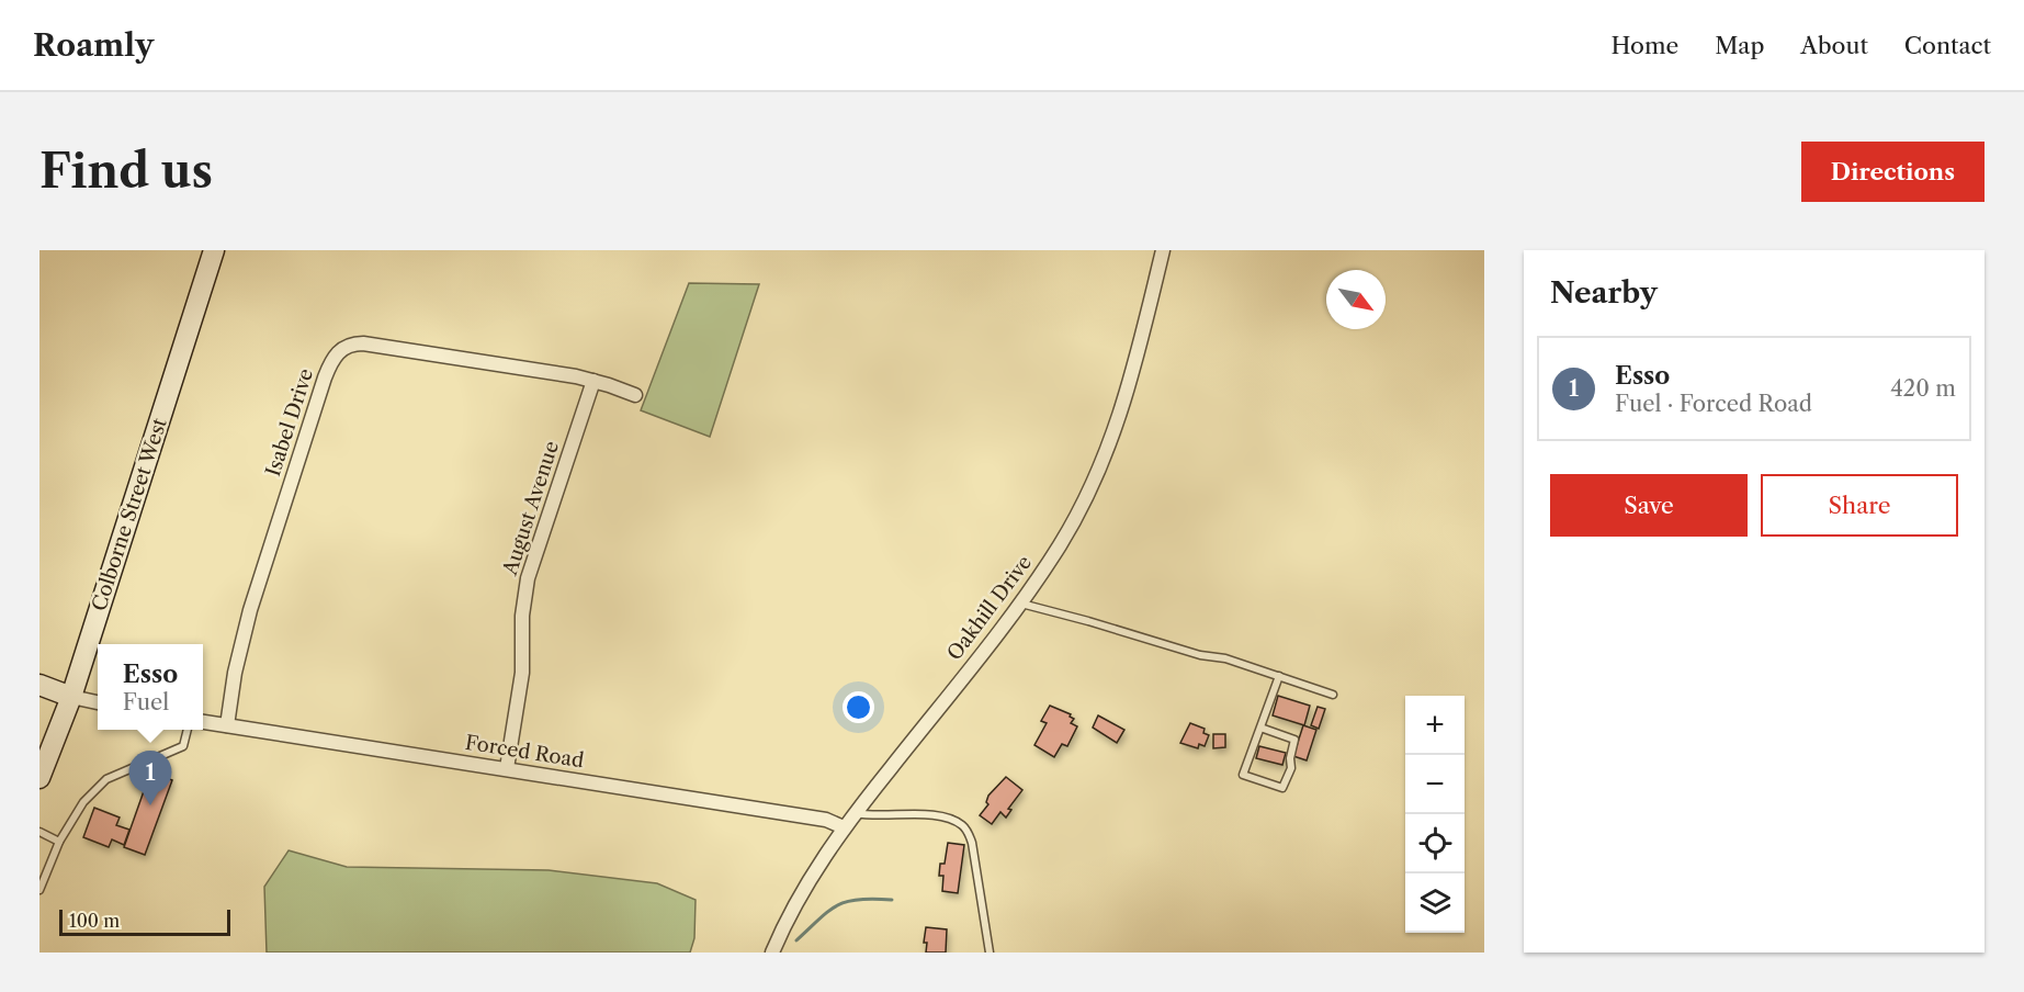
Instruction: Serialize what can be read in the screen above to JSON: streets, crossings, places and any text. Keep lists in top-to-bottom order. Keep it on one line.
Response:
{"streets":{"main road":["Colborne Street West"],"street":["Isabel Drive","August Avenue","Oakhill Drive","Forced Road"]},"crossings":[["Isabel Drive","August Avenue"],["Isabel Drive","Forced Road"],["August Avenue","Forced Road"],["Oakhill Drive","Forced Road"]],"scale_bar":"100 m","north":"bottom right","page":{"header":"Roamly","nav":["Home","Map","About","Contact"],"buttons":["Directions",["Save","Share"]],"title":"Find us","heading":"Nearby","list":[{"mark":"1","name":"Esso","note":"Fuel · Forced Road","value":"420 m"}],"popup":["Esso","Fuel"],"map_buttons":["+","−"],"pins":"1","scale":"100 m"}}
